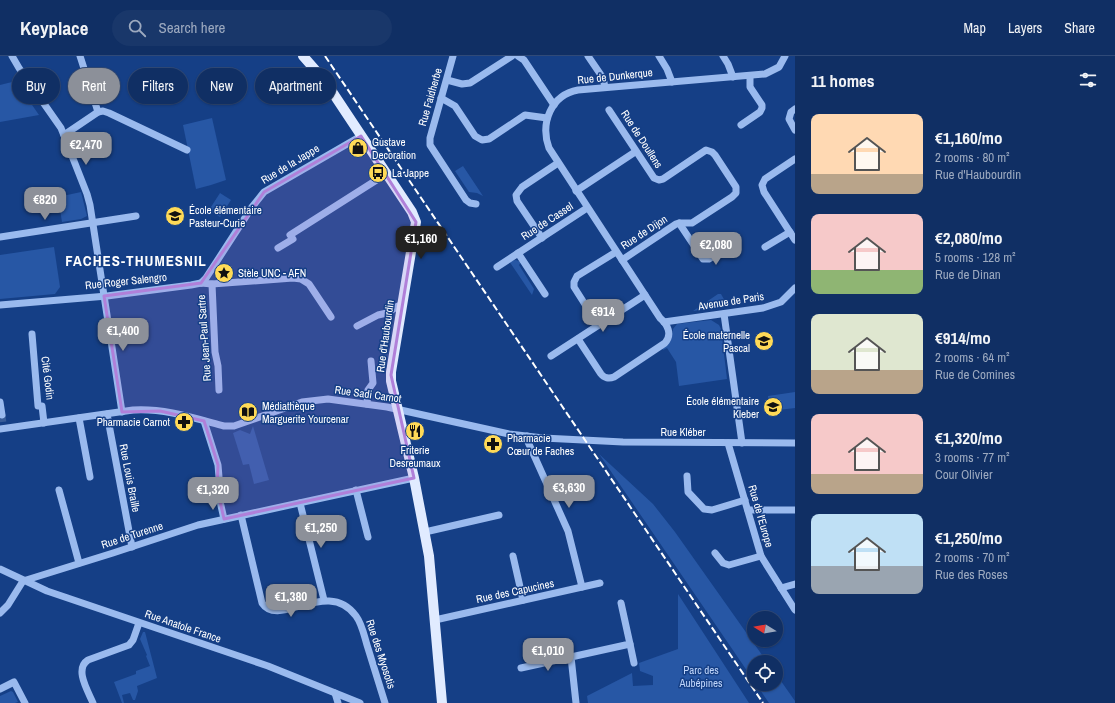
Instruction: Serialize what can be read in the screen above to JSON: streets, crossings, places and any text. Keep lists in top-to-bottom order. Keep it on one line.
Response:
{"streets":{"main road":["Rue d'Haubourdin"],"street":["Rue de Dunkerque","Rue Faidherbe","Rue de Doullens","Rue de la Jappe","Rue de Cassel","Rue de Dijon","Rue Roger Salengro","Avenue de Paris","Rue Jean-Paul Sartre","Cité Godin","Rue Sadi Carnot","Rue Kléber","Rue Louis Braille","Rue de l'Europe","Rue de Turenne","Rue des Capucines","Rue Anatole France","Rue des Myosotis"]},"crossings":[["Rue de Dunkerque","Rue de Cassel"],["Rue de Dunkerque","Rue de Dijon"],["Rue de Dunkerque","Avenue de Paris"],["Rue de Doullens","Rue de Dijon"],["Rue de la Jappe","Rue Roger Salengro"],["Rue de la Jappe","Rue d'Haubourdin"],["Rue Roger Salengro","Rue Jean-Paul Sartre"],["Rue d'Haubourdin","Rue Sadi Carnot"],["Rue d'Haubourdin","Rue de Turenne"],["Rue d'Haubourdin","Rue des Capucines"],["Cité Godin","Rue Sadi Carnot"],["Rue Sadi Carnot","Rue Kléber"],["Rue Sadi Carnot","Rue Louis Braille"],["Rue Kléber","Rue de l'Europe"],["Rue Louis Braille","Rue de Turenne"],["Rue de Turenne","Rue Anatole France"],["Rue de Turenne","Rue des Myosotis"]],"districts":["FACHES-THUMESNIL"],"parks":["Parc des Aubépines"],"places":{"shop":["Gustave Decoration"],"bus stop":["La Jappe"],"school or university":["École élémentaire Pasteur-Curie","École maternelle Pascal","École élémentaire Kleber"],"place":["Stèle UNC - AFN"],"library":["Médiathèque Marguerite Yourcenar"],"pharmacy":["Pharmacie Carnot","Pharmacie Cœur de Faches"],"restaurant":["Friterie Desreumaux"]},"north":"left","page":{"header":"Keyplace","search":"Search here","nav":["Map","Layers","Share"],"heading":"11 homes","chip":["Buy","Rent","Filters","New","Apartment"],"list":[{"name":"€1,160/mo","note":"2 rooms · 80 m² · Rue d'Haubourdin"},{"name":"€2,080/mo","note":"5 rooms · 128 m² · Rue de Dinan"},{"name":"€914/mo","note":"2 rooms · 64 m² · Rue de Comines"},{"name":"€1,320/mo","note":"3 rooms · 77 m² · Cour Olivier"},{"name":"€1,250/mo","note":"2 rooms · 70 m² · Rue des Roses"}],"price":["€2,470","€820","€1,160","€2,080","€914","€1,400","€3,630","€1,320","€1,250","€1,380","€1,010"]}}
